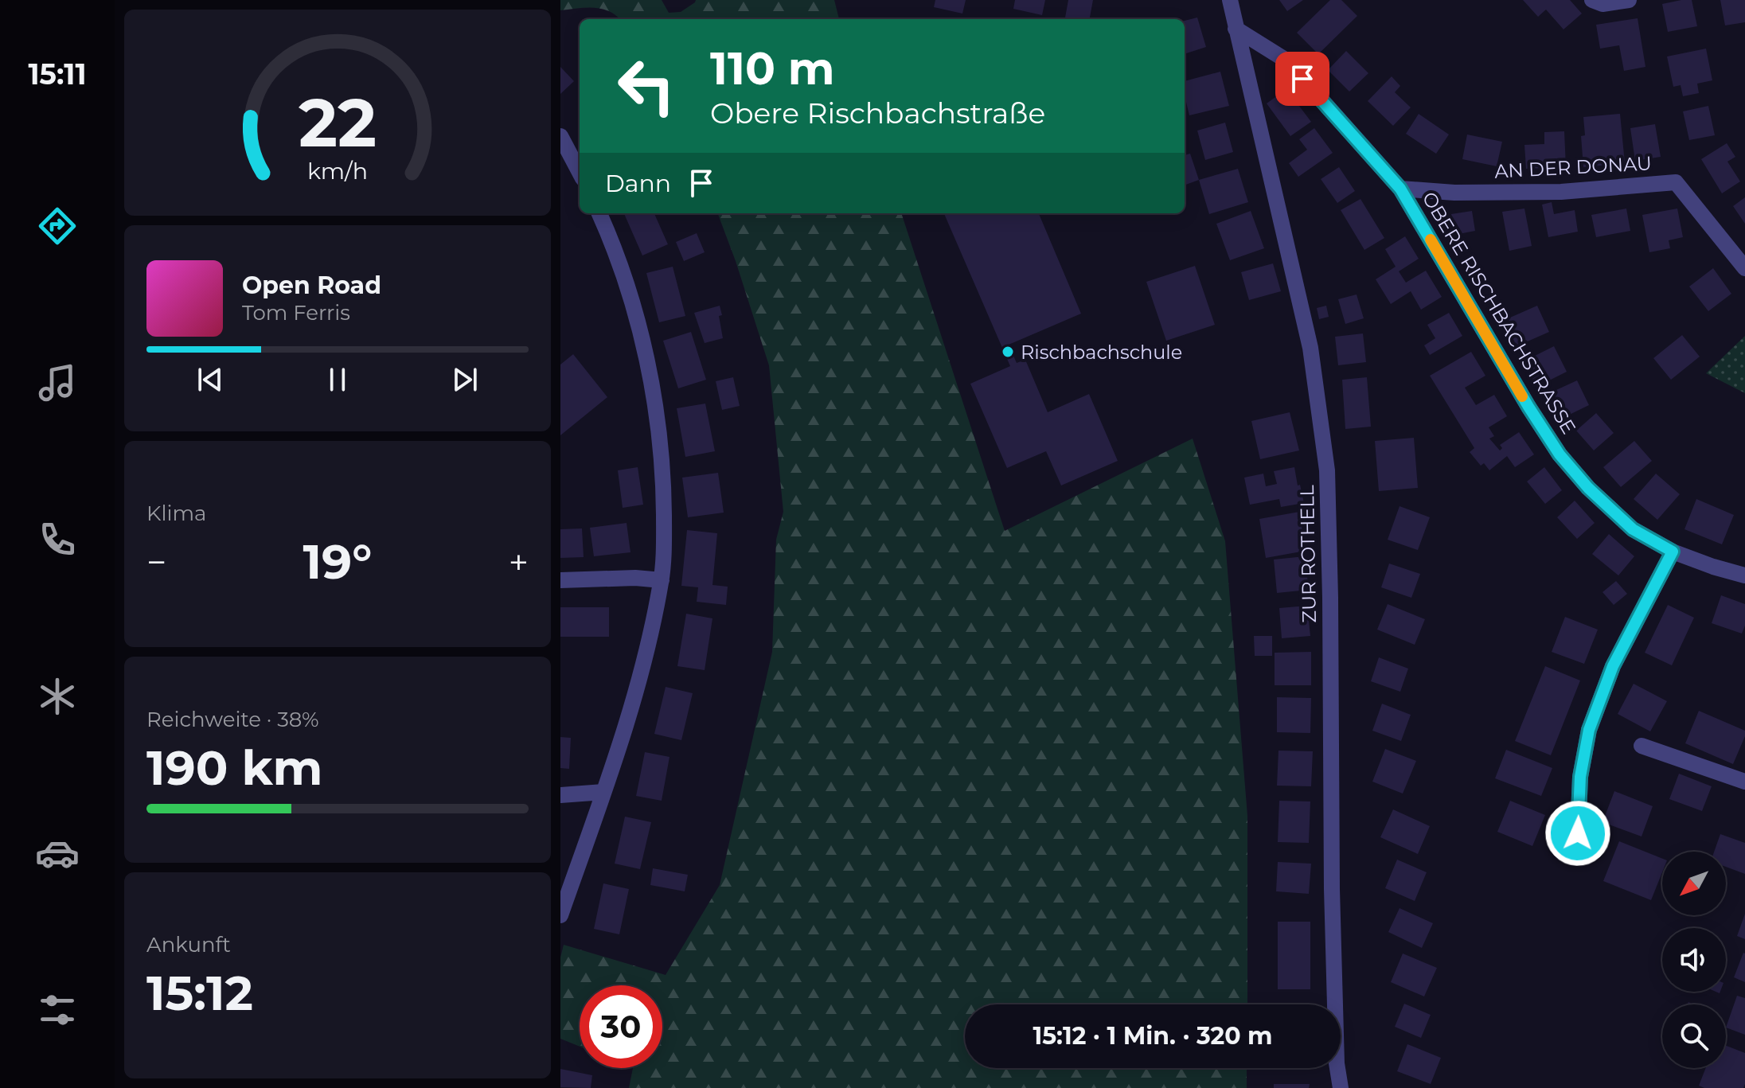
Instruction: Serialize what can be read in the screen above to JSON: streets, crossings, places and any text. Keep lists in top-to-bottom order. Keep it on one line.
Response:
{"streets":{"street":["AN DER DONAU","OBERE RISCHBACHSTRASSE","ZUR ROTHELL"]},"crossings":[["AN DER DONAU","OBERE RISCHBACHSTRASSE"],["OBERE RISCHBACHSTRASSE","ZUR ROTHELL"]],"places":["Rischbachschule"],"north":"bottom left","page":{"tabs":"15:11","turn":["110 m","Obere Rischbachstraße"],"then":"Dann","song":["Open Road","Tom Ferris"],"tile":["Klima",["Reichweite · 38%","190 km"],["Ankunft","15:12"]],"heat":["−","19°","+"],"limit":"30","trip":"15:12 · 1 Min. · 320 m","gauge":["22","km/h"]}}
